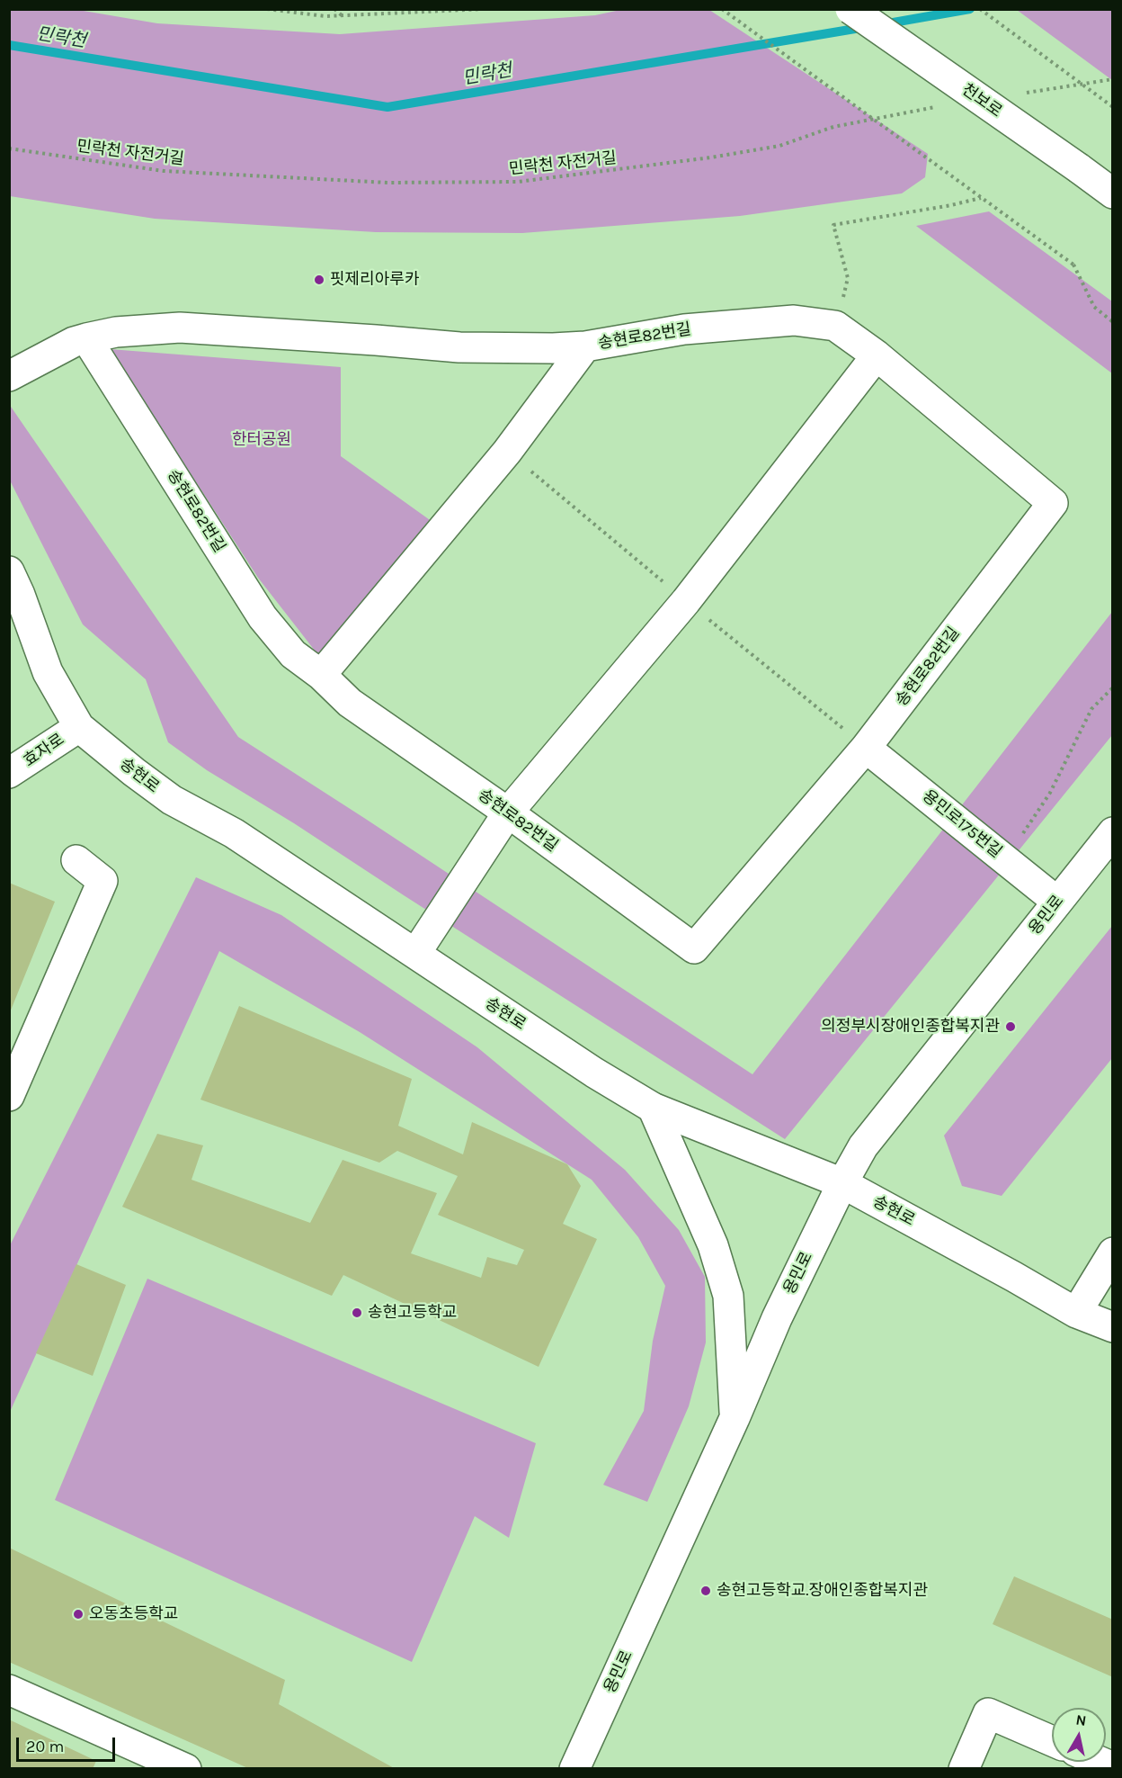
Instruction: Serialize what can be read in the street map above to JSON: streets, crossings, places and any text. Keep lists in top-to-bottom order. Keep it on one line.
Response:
{"streets":{"street":["천보로","송현로82번길","효자로","송현로","용민로175번길","용민로"],"path":["민락천 자전거길"]},"crossings":[["송현로82번길","용민로175번길"],["효자로","송현로"],["송현로","용민로"],["용민로175번길","용민로"]],"water":["민락천"],"parks":["한터공원"],"places":["핏제리아루카","의정부시장애인종합복지관","송현고등학교","송현고등학교.장애인종합복지관","오동초등학교"],"scale_bar":"20 m","north":"top"}
